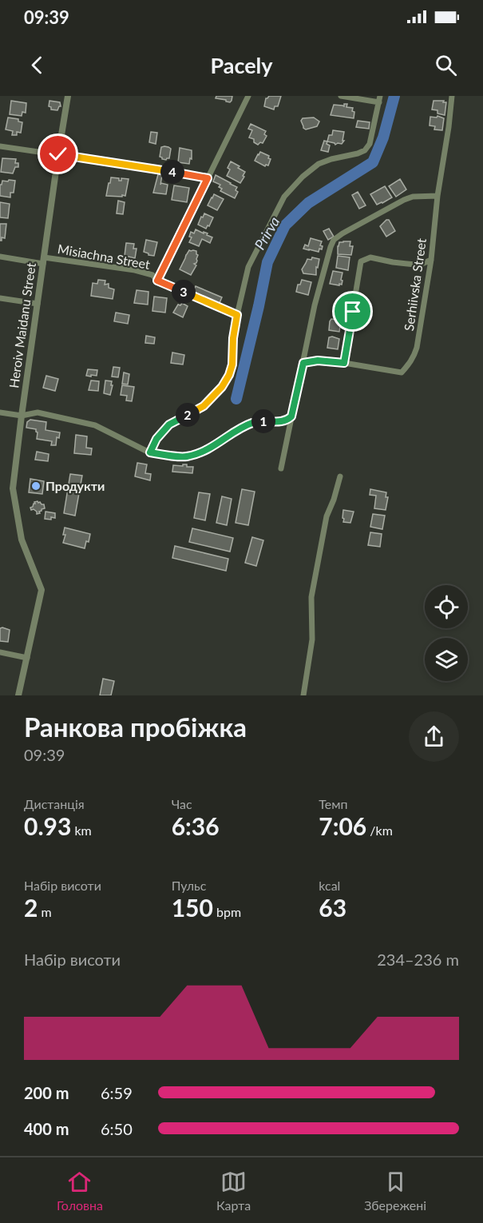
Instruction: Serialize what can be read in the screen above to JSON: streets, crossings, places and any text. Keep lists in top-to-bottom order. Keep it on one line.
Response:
{"streets":{"street":["Misiachna Street","Serhiivska Street","Heroiv Maidanu Street"]},"crossings":[["Misiachna Street","Heroiv Maidanu Street"]],"water":["Prirva"],"places":["Продукти"],"page":{"status":"09:39","header":"Pacely","pins":["4","3","2","1"],"heading":["Ранкова пробіжка","09:39"],"stats":[["Дистанція","0.93 km"],["Час","6:36"],["Темп","7:06 /km"],["Набір висоти","2 m"],["Пульс","150 bpm"],["kcal","63"]],"chart":["Набір висоти","234–236 m"],"list":[{"name":"200 m","note":"6:59"},{"name":"400 m","note":"6:50"}],"tabs":["Головна","Карта","Збережені"]}}
